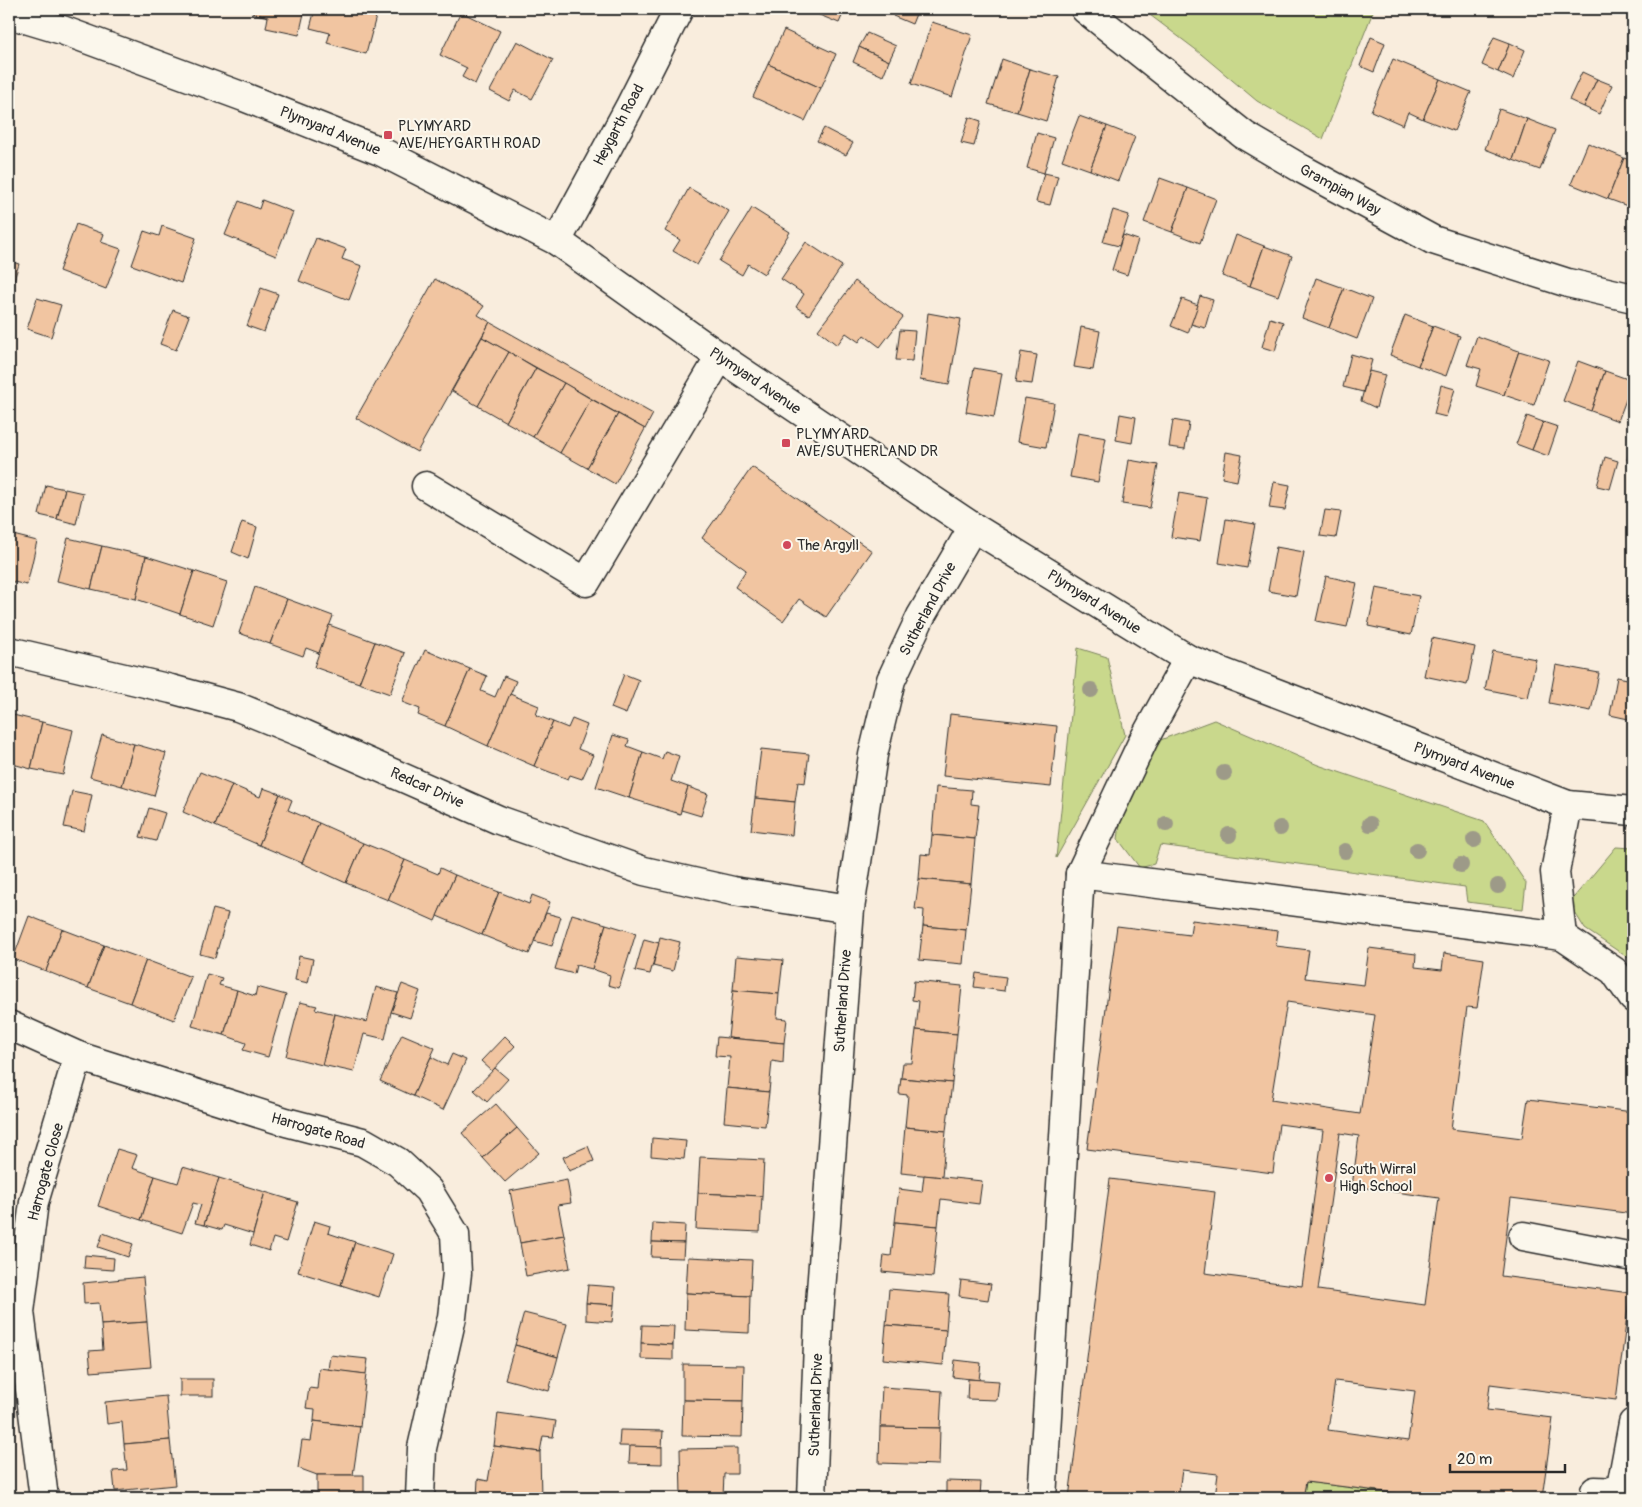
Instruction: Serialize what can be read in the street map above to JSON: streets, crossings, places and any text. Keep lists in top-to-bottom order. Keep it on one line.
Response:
{"streets":{"street":["Heygarth Road","Plymyard Avenue","Grampian Way","Sutherland Drive","Redcar Drive","Harrogate Road","Harrogate Close"]},"crossings":[["Heygarth Road","Plymyard Avenue"],["Plymyard Avenue","Sutherland Drive"],["Sutherland Drive","Redcar Drive"],["Harrogate Road","Harrogate Close"]],"places":{"transit":["PLYMYARD AVE/HEYGARTH ROAD","PLYMYARD AVE/SUTHERLAND DR"],"other":["The Argyll","South Wirral High School"]},"scale_bar":"20 m"}
